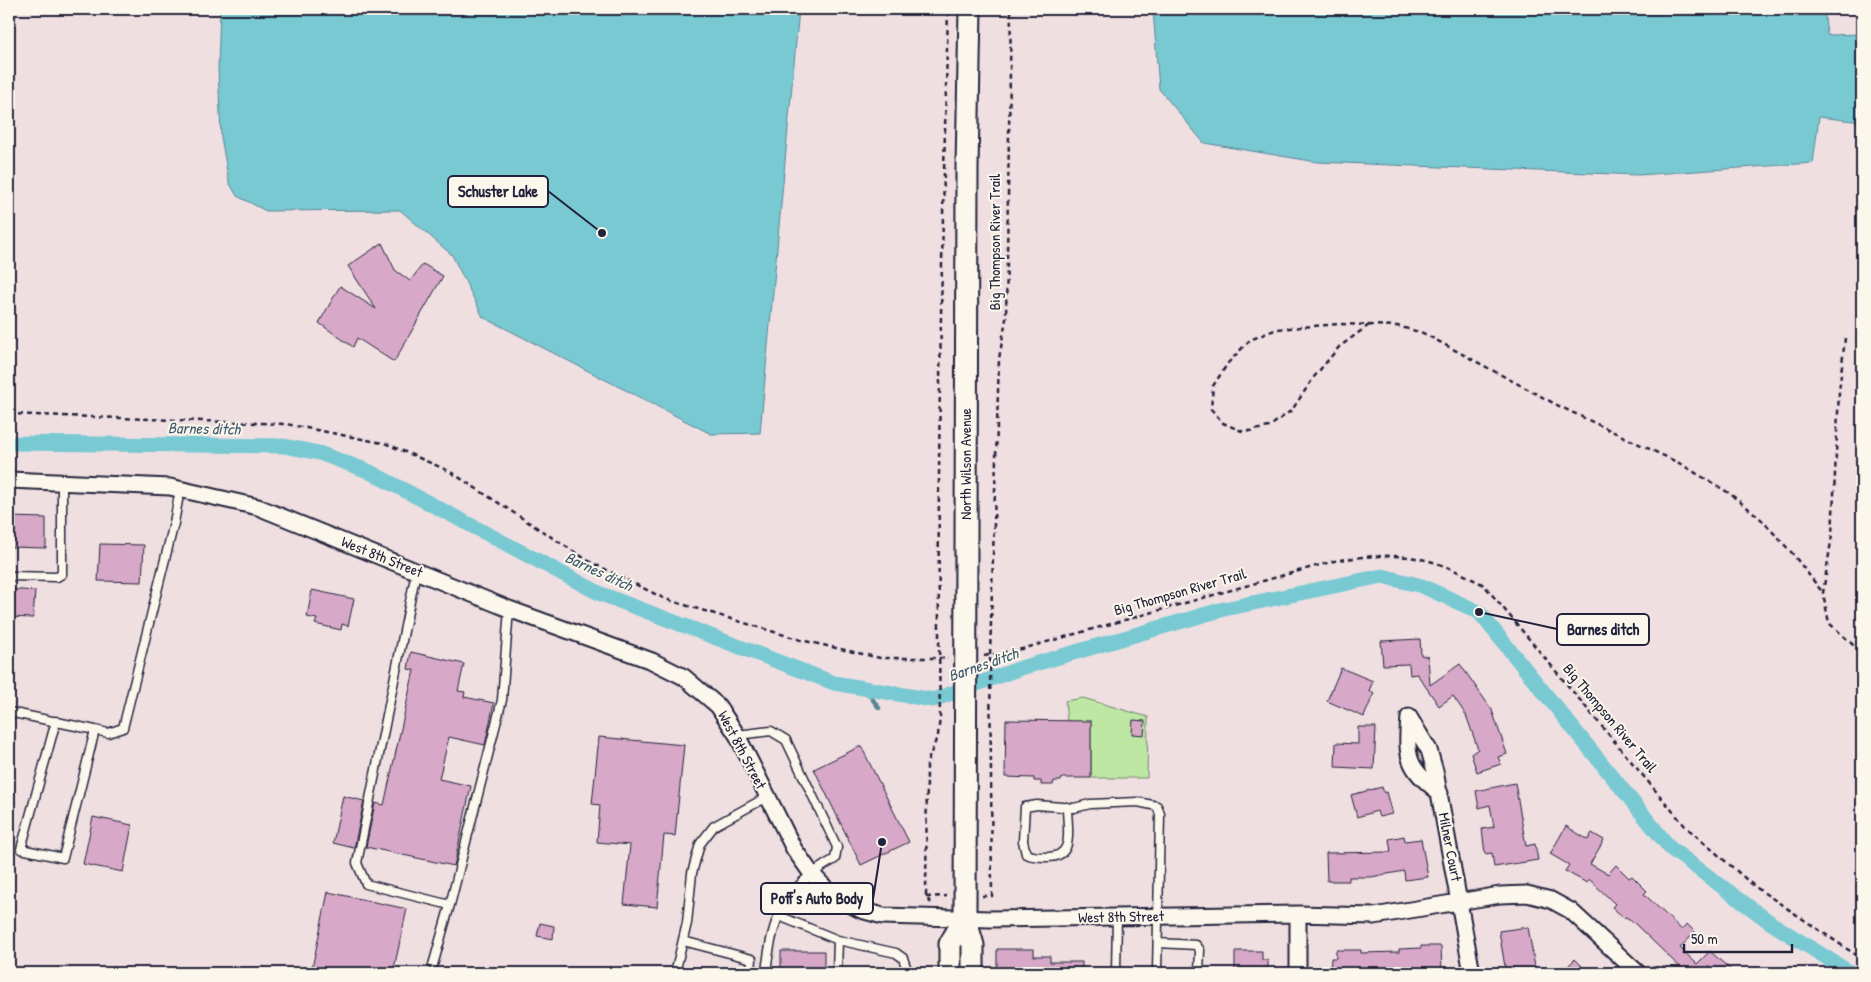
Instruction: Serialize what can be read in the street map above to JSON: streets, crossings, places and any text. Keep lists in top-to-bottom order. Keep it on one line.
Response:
{"streets":{"main road":["North Wilson Avenue"],"street":["West 8th Street","Milner Court"],"path":["Big Thompson River Trail"]},"crossings":[["North Wilson Avenue","West 8th Street"],["West 8th Street","Milner Court"]],"water":["Barnes ditch"],"places":["Schuster Lake","Barnes ditch","Poff's Auto Body"],"scale_bar":"50 m"}
